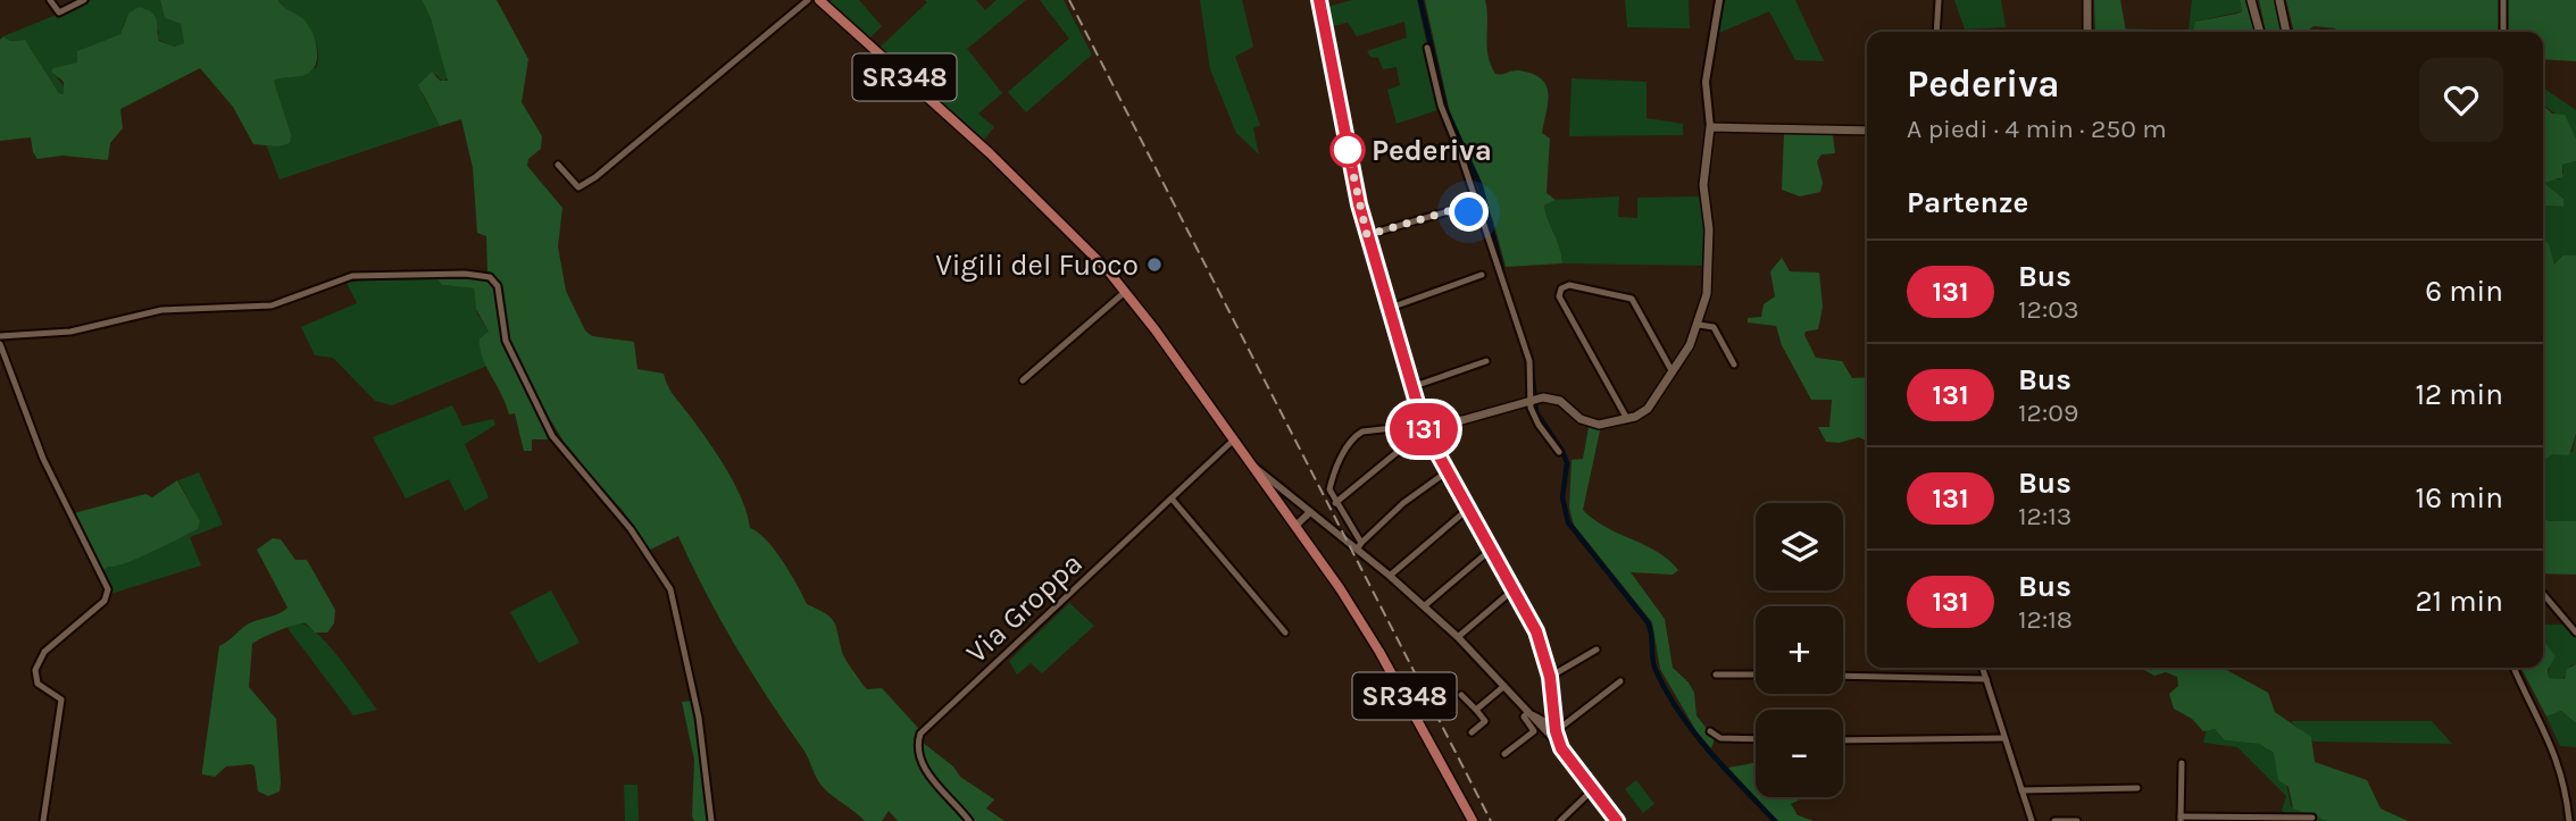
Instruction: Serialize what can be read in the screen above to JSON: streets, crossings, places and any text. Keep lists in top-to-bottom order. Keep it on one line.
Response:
{"streets":{"main road":["SR348"],"street":["Via Groppa"]},"crossings":[["SR348","Via Groppa"]],"places":["Pederiva","Vigili del Fuoco"],"lines":["bus line 131"],"page":{"on_map":"131","heading":[["Pederiva","A piedi · 4 min · 250 m"],"Partenze"],"list":[{"mark":"131","name":"Bus","note":"12:03","value":"6 min"},{"mark":"131","name":"Bus","note":"12:09","value":"12 min"},{"mark":"131","name":"Bus","note":"12:13","value":"16 min"},{"mark":"131","name":"Bus","note":"12:18","value":"21 min"}],"map_buttons":["+","−"]}}
